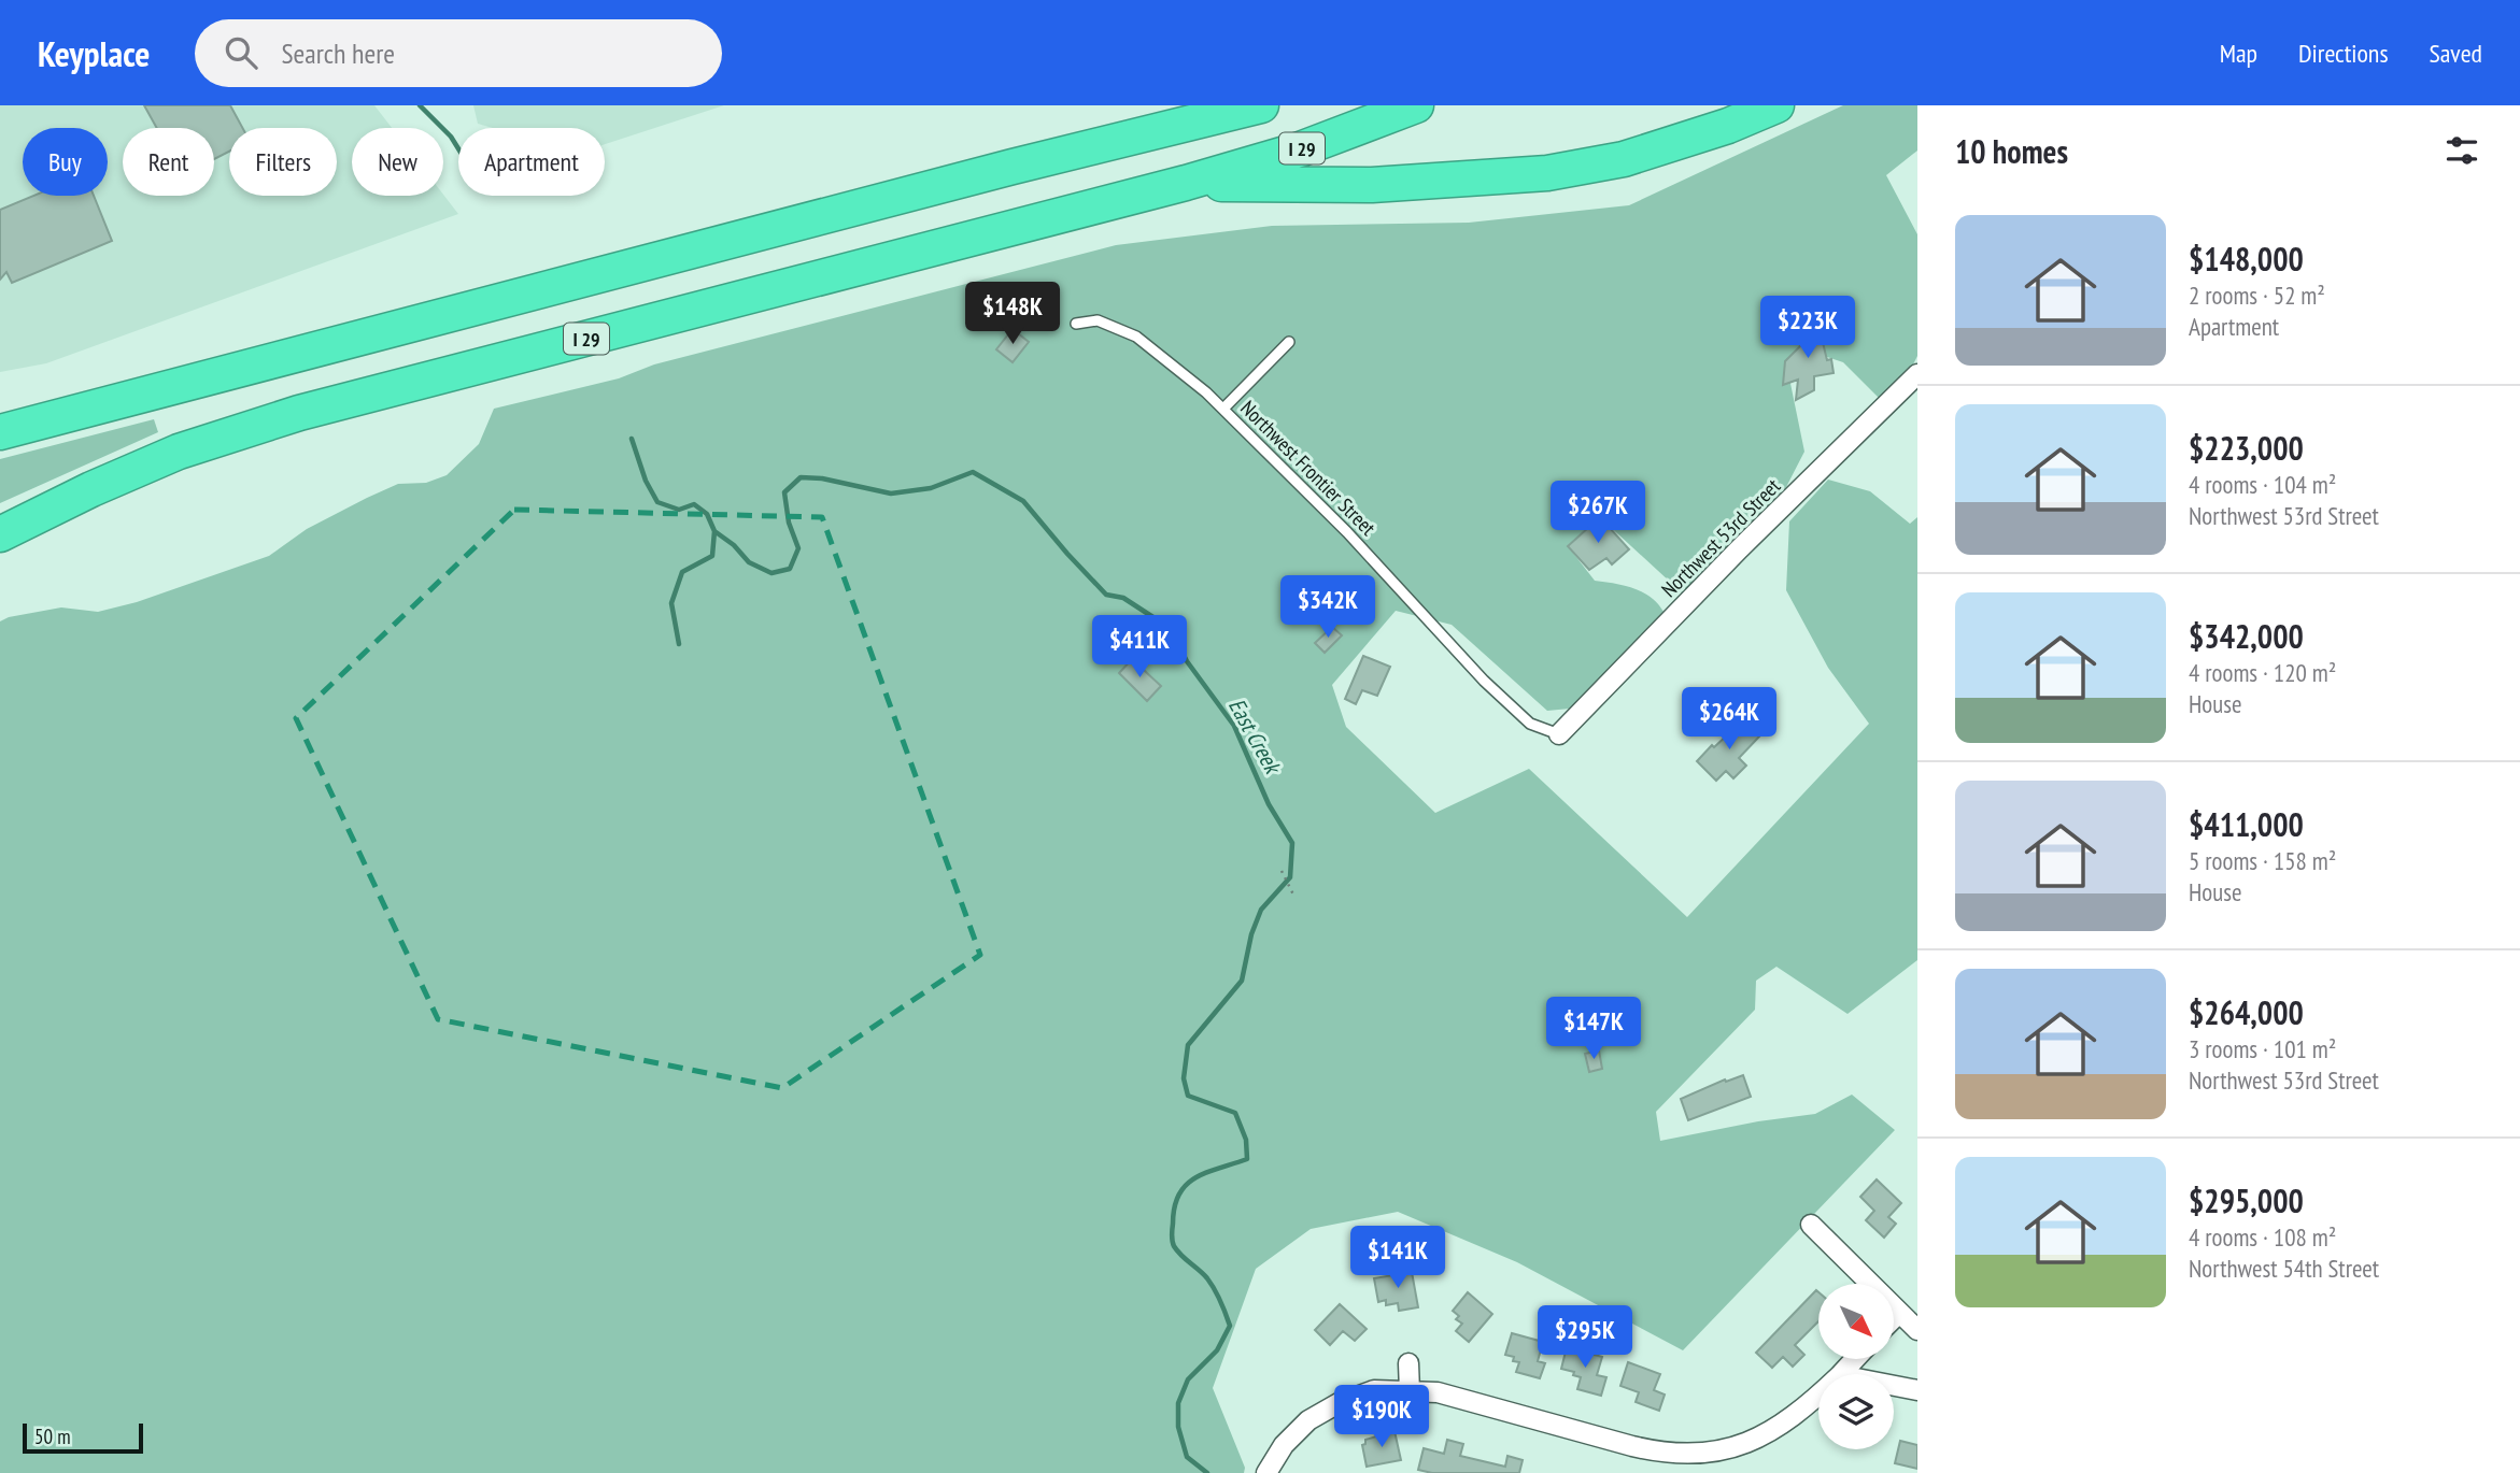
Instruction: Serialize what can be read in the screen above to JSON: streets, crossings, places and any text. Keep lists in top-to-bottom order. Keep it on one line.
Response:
{"streets":{"highway":["I 29"],"street":["Northwest 53rd Street"],"lane":["Northwest Frontier Street"]},"crossings":[["Northwest Frontier Street","Northwest 53rd Street"]],"water":["East Creek"],"scale_bar":"50 m","north":"bottom right","page":{"header":"Keyplace","search":"Search here","nav":["Map","Directions","Saved"],"heading":"10 homes","chip":["Buy","Rent","Filters","New","Apartment"],"list":[{"name":"$148,000","note":"2 rooms · 52 m² · Apartment"},{"name":"$223,000","note":"4 rooms · 104 m² · Northwest 53rd Street"},{"name":"$342,000","note":"4 rooms · 120 m² · House"},{"name":"$411,000","note":"5 rooms · 158 m² · House"},{"name":"$264,000","note":"3 rooms · 101 m² · Northwest 53rd Street"},{"name":"$295,000","note":"4 rooms · 108 m² · Northwest 54th Street"}],"price":["$148K","$223K","$267K","$342K","$411K","$264K","$147K","$141K","$295K","$190K"],"scale":"50 m"}}
